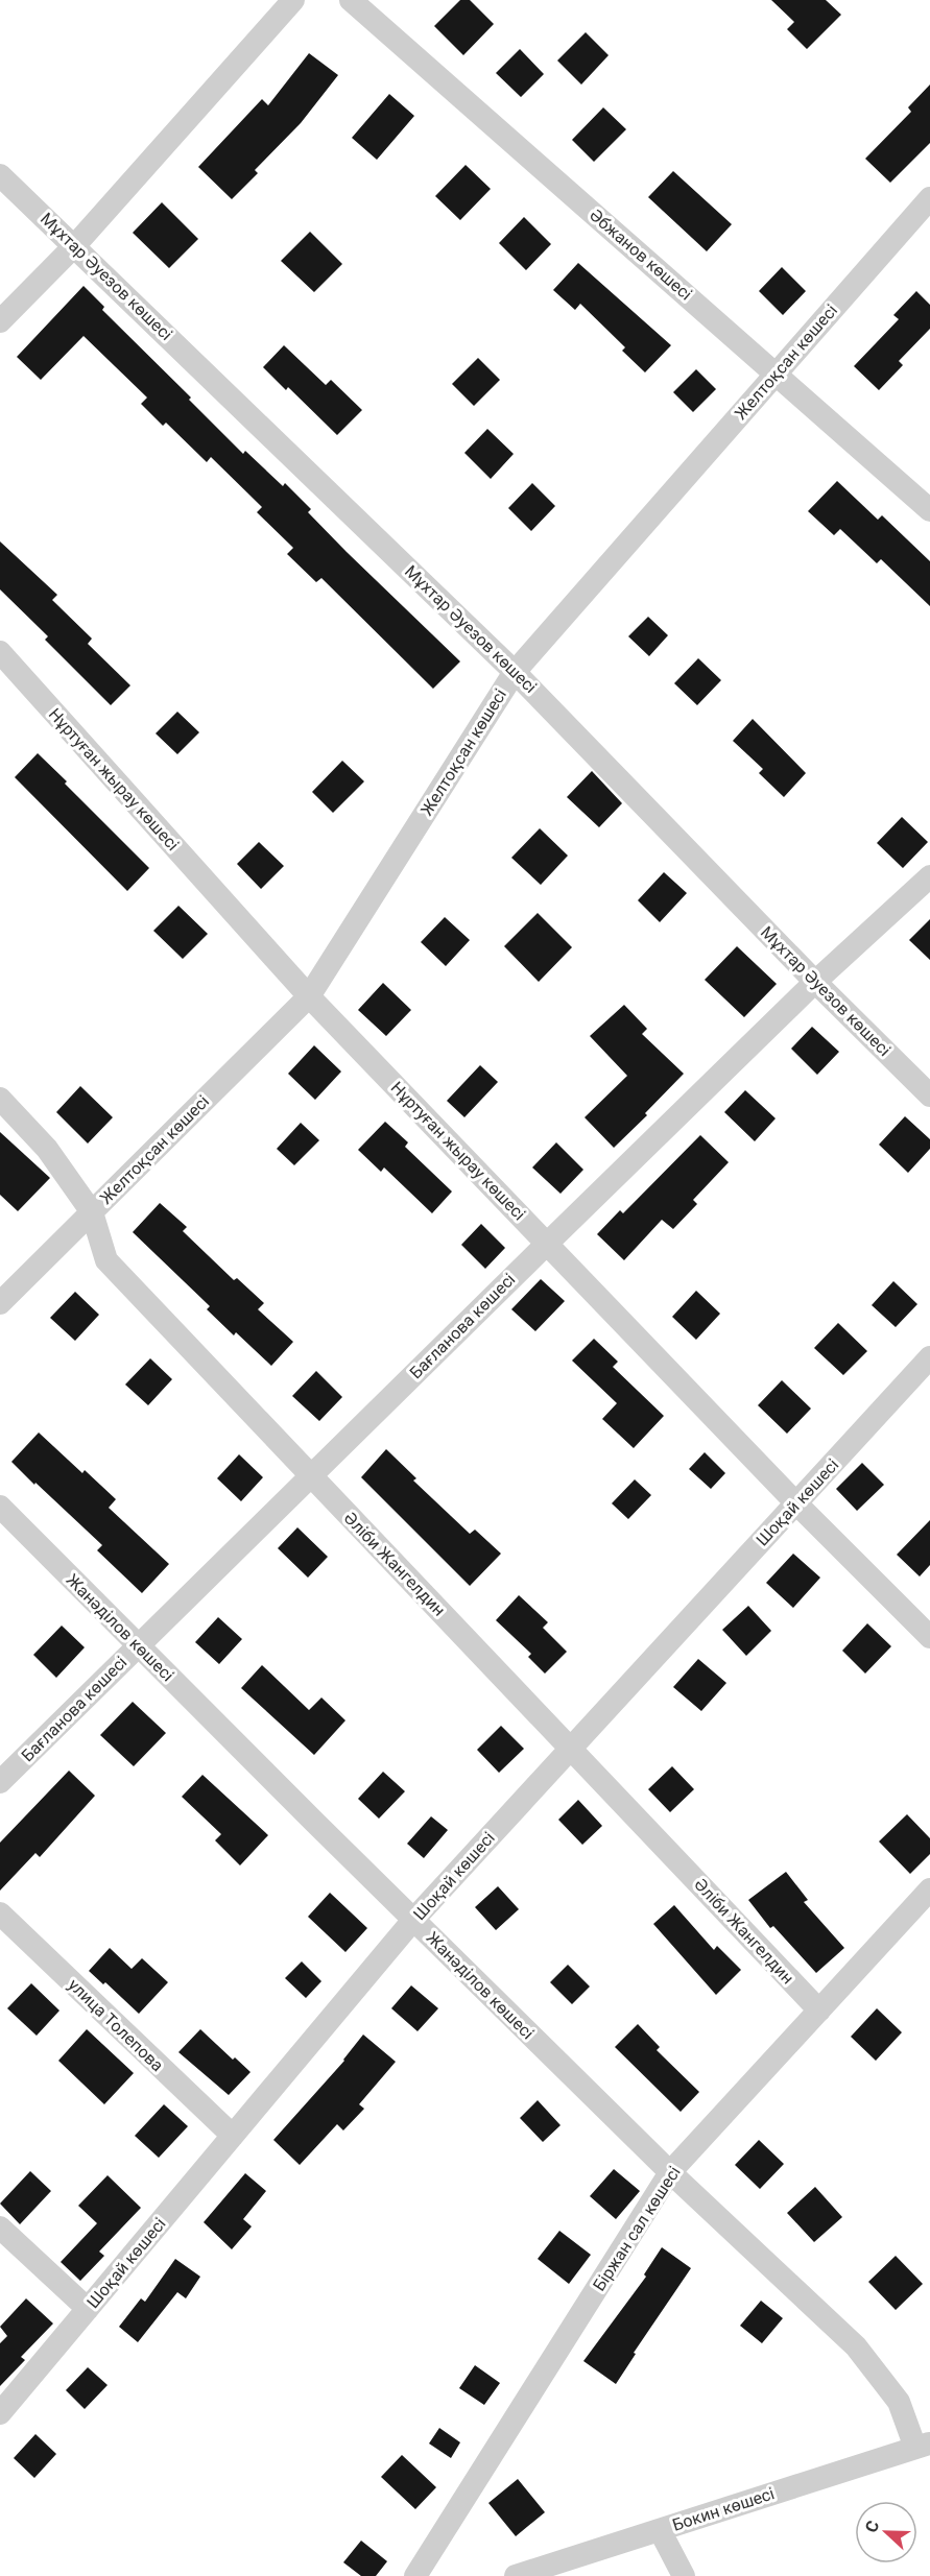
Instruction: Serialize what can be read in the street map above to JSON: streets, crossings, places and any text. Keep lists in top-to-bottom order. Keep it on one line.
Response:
{"streets":{"street":["Әбжанов көшесі","Мұхтар Әуезов көшесі","Желтоқсан көшесі","Нұртуған жырау көшесі","Бағланова көшесі","Шоқай көшесі","Әліби Жангелдин","Жанәділов көшесі","улица Толепова","Біржан сал көшесі","Бокин көшесі"]},"crossings":[["Әбжанов көшесі","Желтоқсан көшесі"],["Мұхтар Әуезов көшесі","Желтоқсан көшесі"],["Мұхтар Әуезов көшесі","Бағланова көшесі"],["Желтоқсан көшесі","Нұртуған жырау көшесі"],["Желтоқсан көшесі","Әліби Жангелдин"],["Нұртуған жырау көшесі","Бағланова көшесі"],["Нұртуған жырау көшесі","Шоқай көшесі"],["Бағланова көшесі","Әліби Жангелдин"],["Бағланова көшесі","Жанәділов көшесі"],["Шоқай көшесі","Әліби Жангелдин"],["Шоқай көшесі","Жанәділов көшесі"],["Шоқай көшесі","улица Толепова"],["Әліби Жангелдин","Біржан сал көшесі"],["Жанәділов көшесі","Біржан сал көшесі"],["Жанәділов көшесі","Бокин көшесі"]],"north":"left"}
